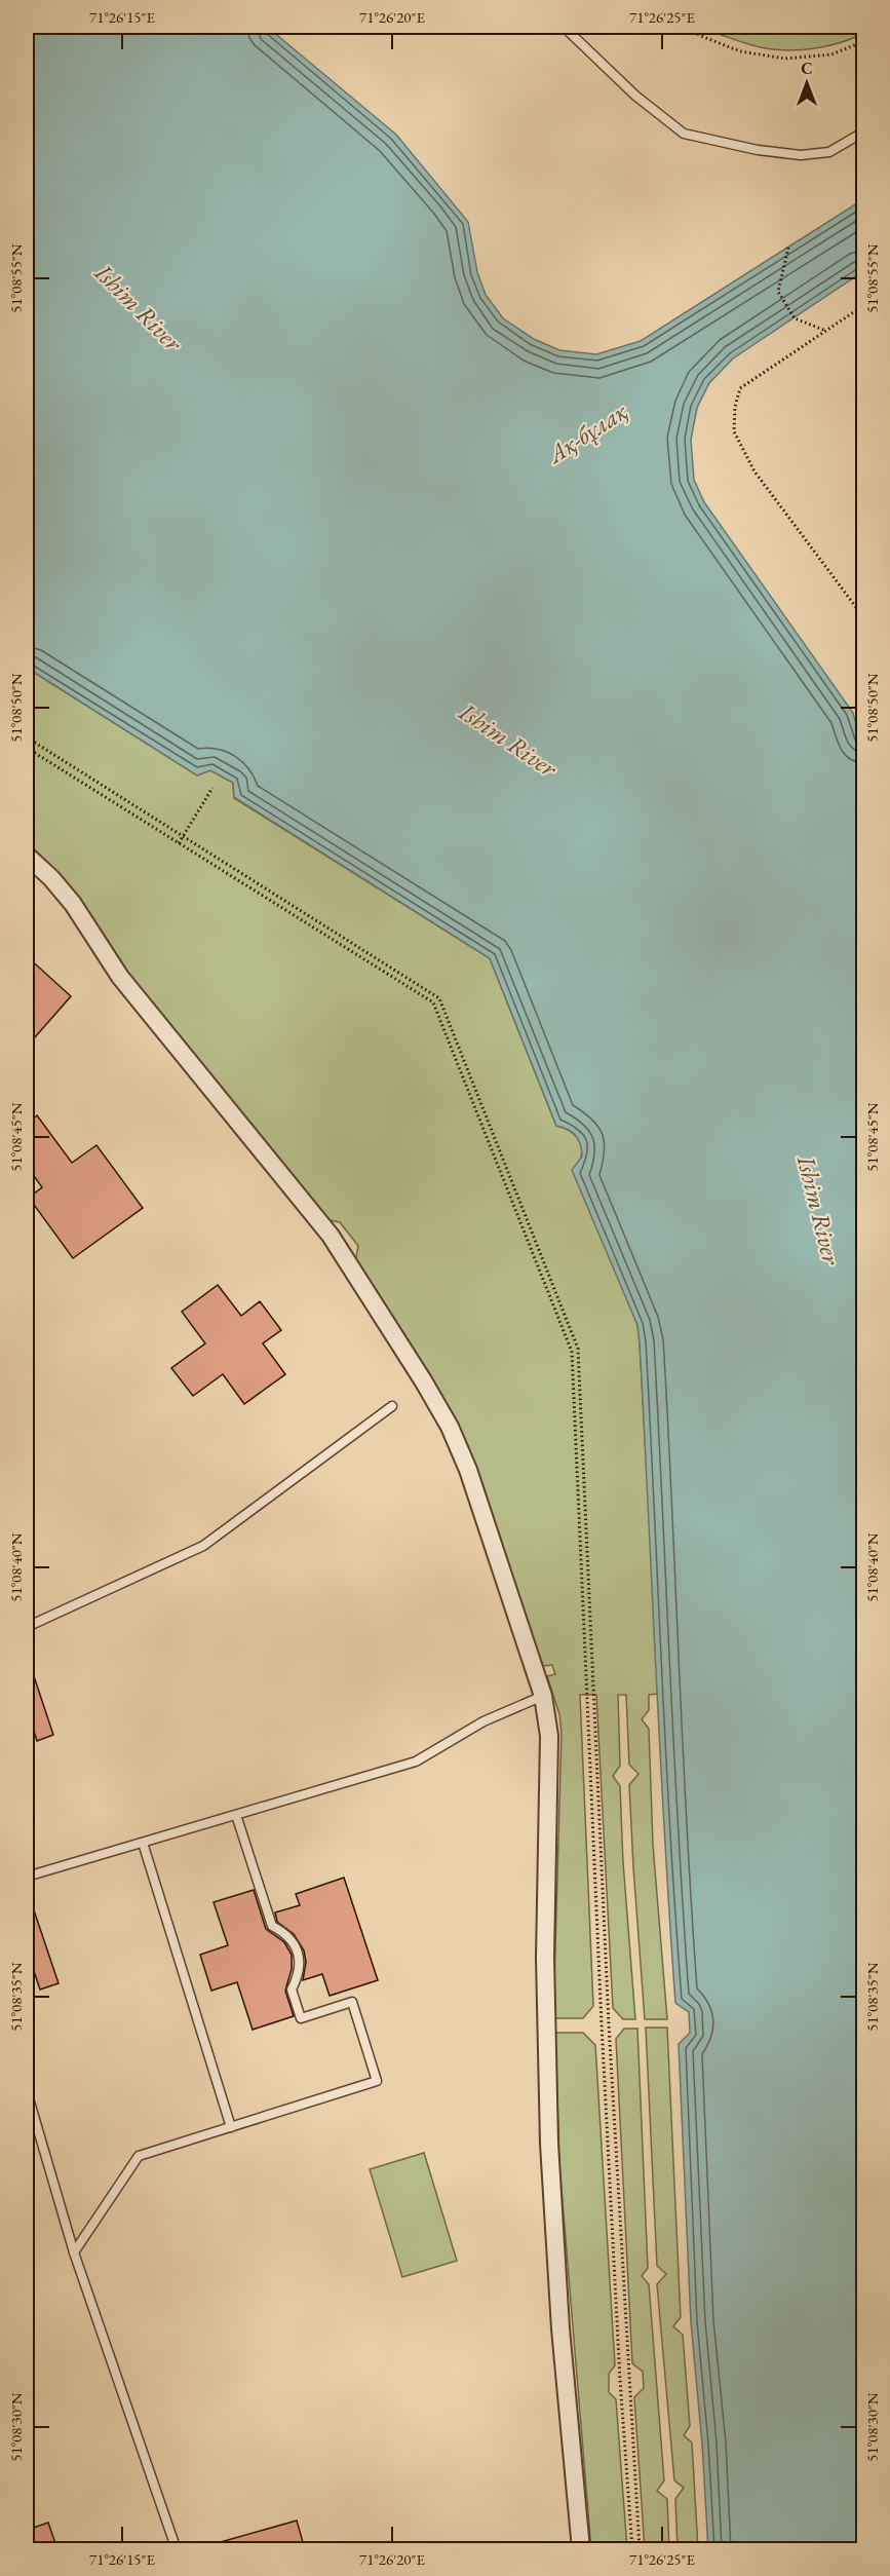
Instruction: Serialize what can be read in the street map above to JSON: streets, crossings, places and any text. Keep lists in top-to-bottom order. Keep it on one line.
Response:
{"water":["Ishim River","Ақ-бұлақ"],"north":"top","coordinates":["71°26'15\"E","71°26'20\"E","71°26'25\"E","51°08'55\"N","51°08'50\"N","51°08'45\"N","51°08'40\"N","51°08'35\"N","51°08'30\"N"]}
